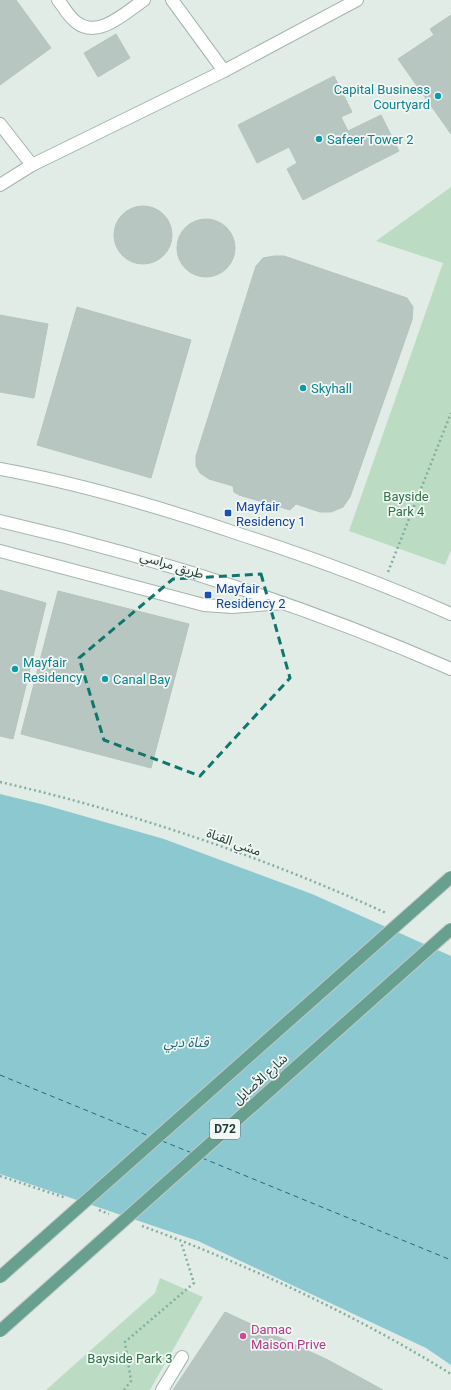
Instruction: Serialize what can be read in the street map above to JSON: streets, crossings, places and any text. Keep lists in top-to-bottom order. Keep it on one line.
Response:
{"streets":{"main road":["شارع الأصايل","D72"],"street":["طريق مراسي"],"path":["مشي القناة"]},"water":["قناة دبي"],"parks":["Bayside Park 4","Bayside Park 3"],"places":{"other":["Capital Business Courtyard","Safeer Tower 2","Skyhall","Mayfair Residency","Canal Bay","Damac Maison Prive"],"transit":["Mayfair Residency 1","Mayfair Residency 2"]}}
